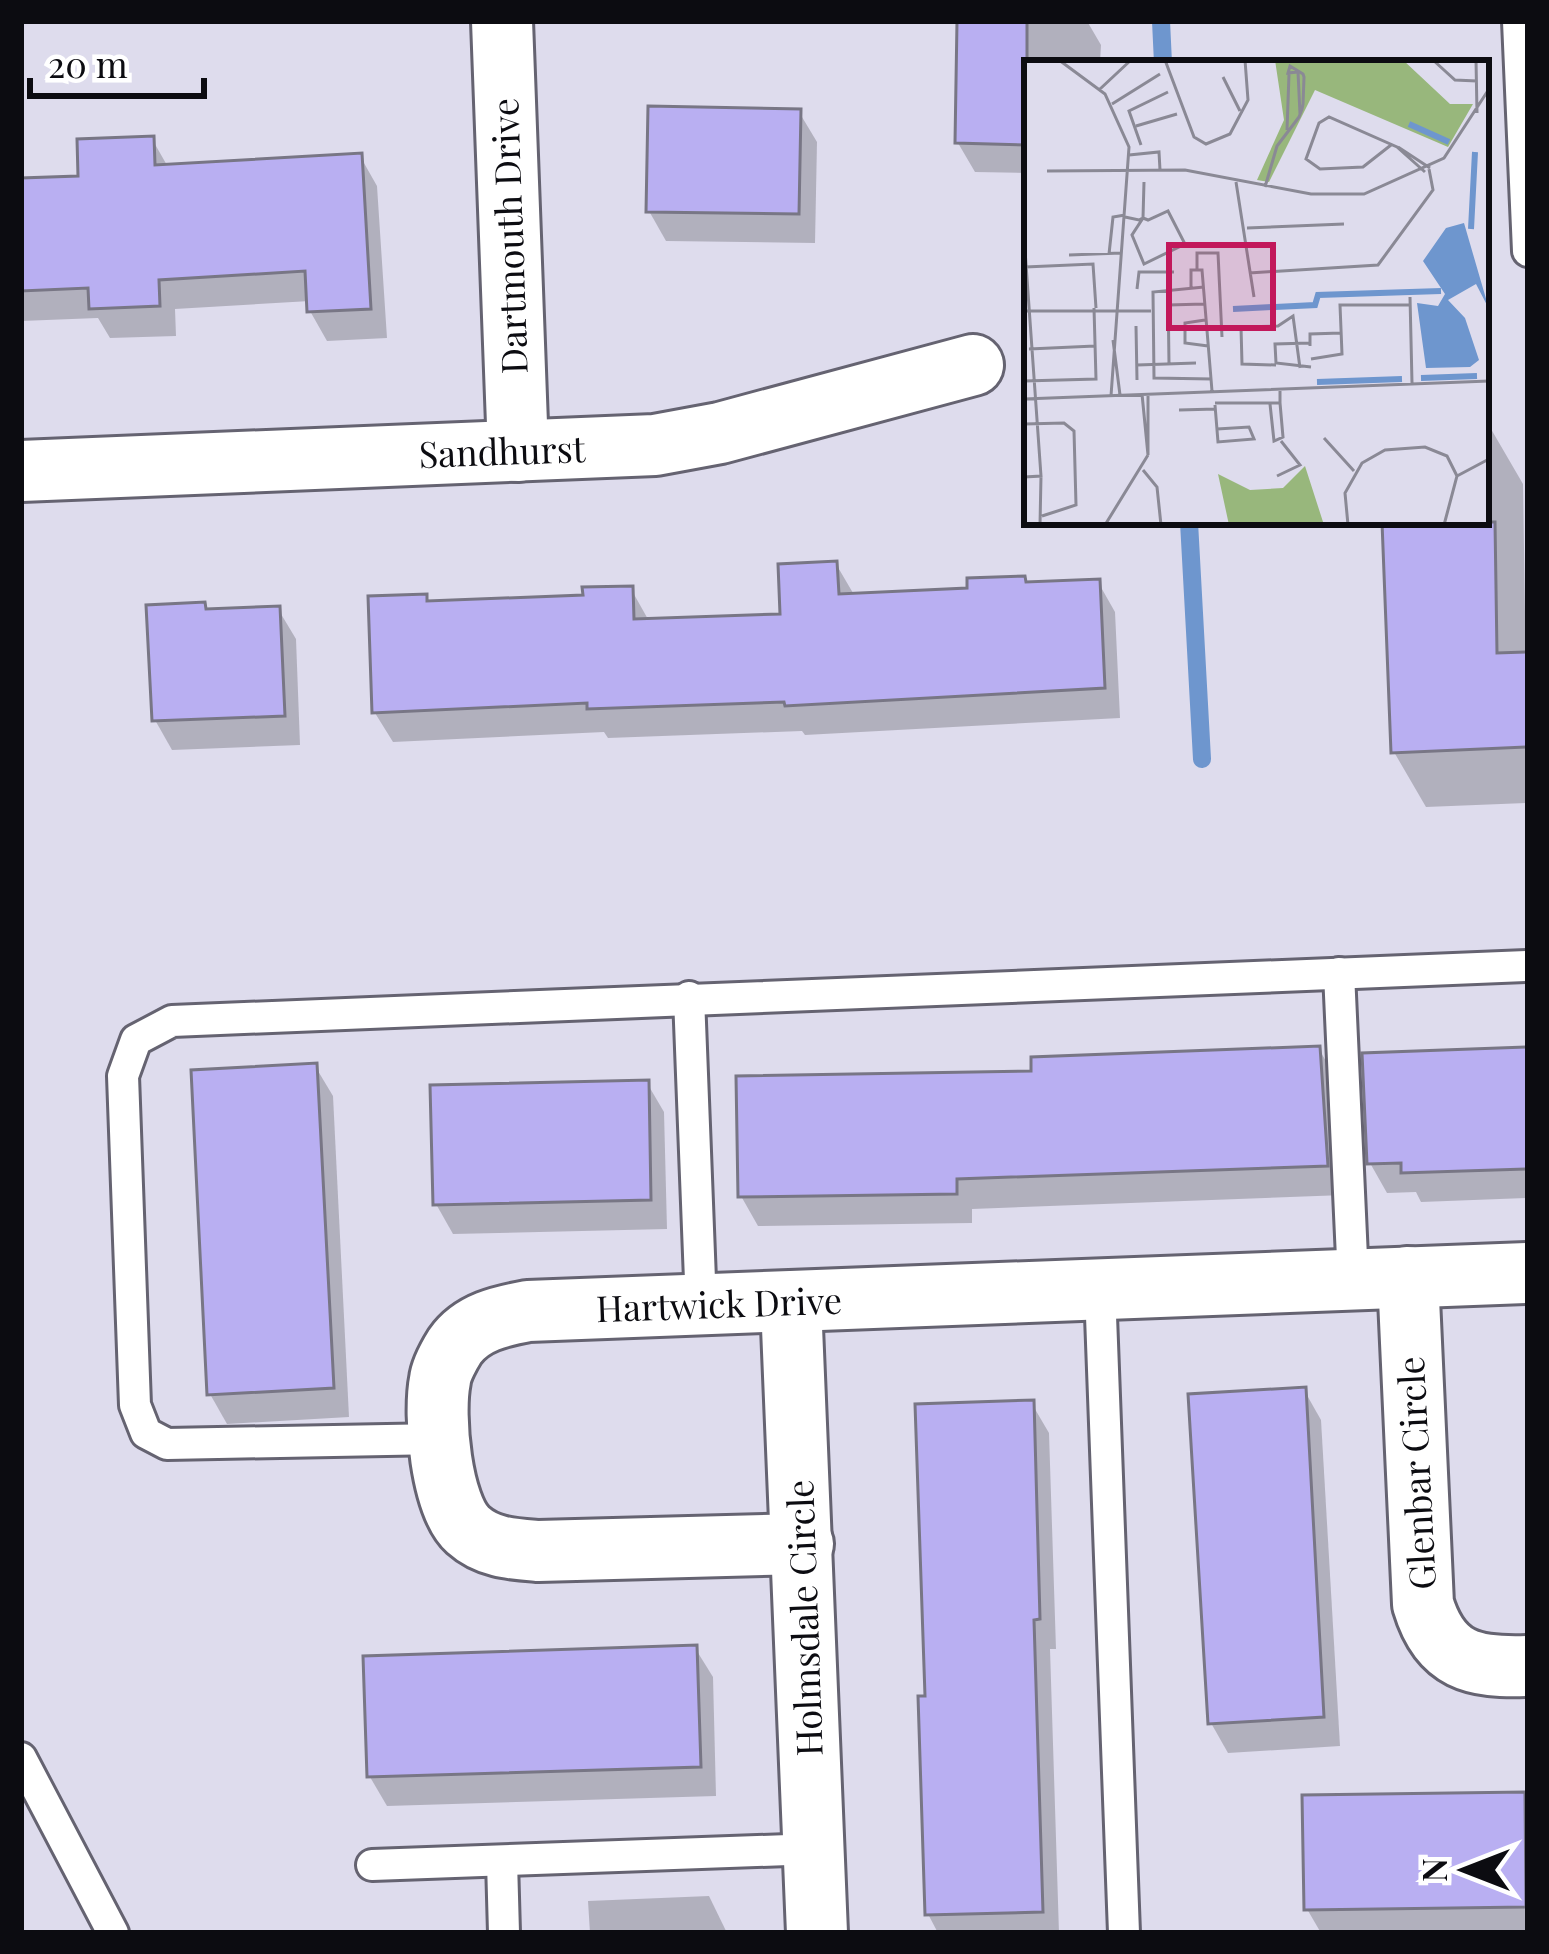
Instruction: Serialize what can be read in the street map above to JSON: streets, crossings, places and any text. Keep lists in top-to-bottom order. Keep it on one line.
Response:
{"streets":{"street":["Dartmouth Drive","Sandhurst","Hartwick Drive","Glenbar Circle","Holmsdale Circle"]},"crossings":[["Dartmouth Drive","Sandhurst"],["Hartwick Drive","Glenbar Circle"],["Hartwick Drive","Holmsdale Circle"]],"scale_bar":"20 m","north":"left"}
